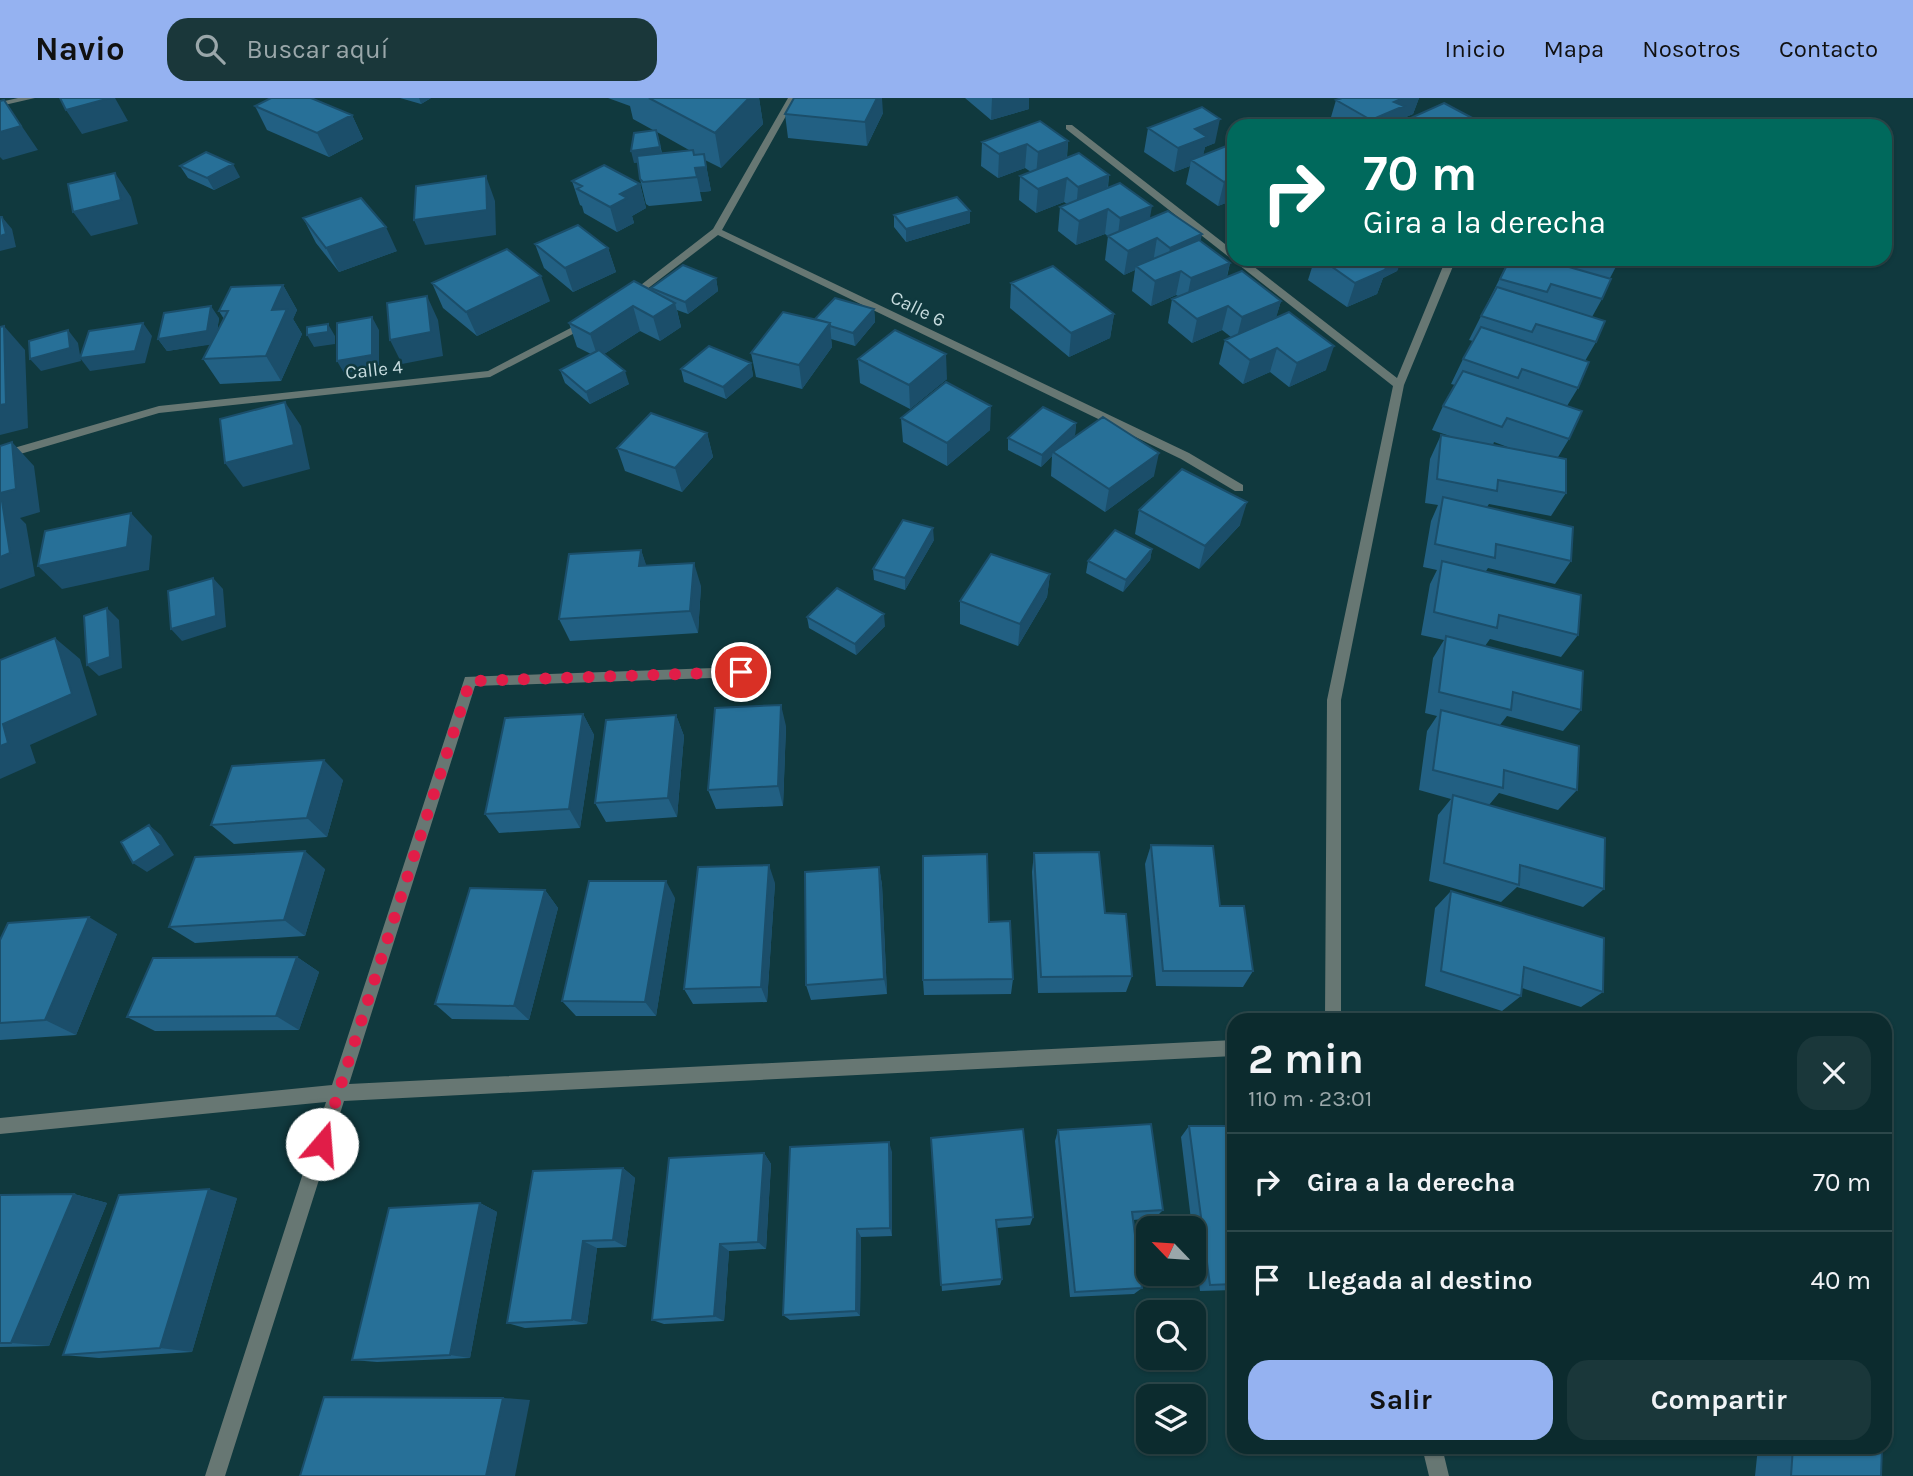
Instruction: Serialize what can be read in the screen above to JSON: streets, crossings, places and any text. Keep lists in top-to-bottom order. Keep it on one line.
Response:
{"streets":{"street":["Calle 6","Calle 4"]},"north":"top left","page":{"header":"Navio","search":"Buscar aquí","nav":["Inicio","Mapa","Nosotros","Contacto"],"turn":["70 m","Gira a la derecha"],"heading":["2 min","110 m · 23:01"],"list":[{"name":"Gira a la derecha","value":"70 m"},{"name":"Llegada al destino","value":"40 m"}],"buttons":["Salir","Compartir"]}}
